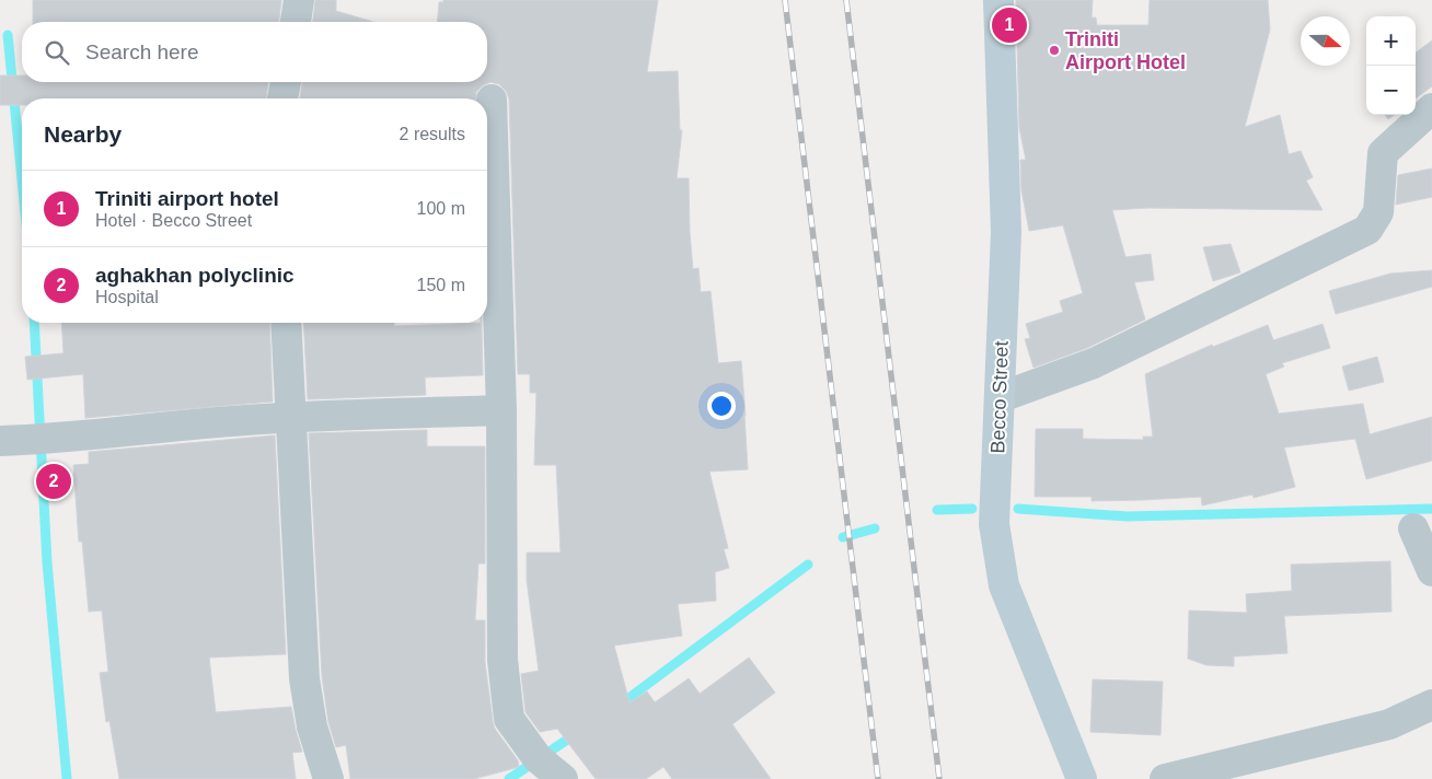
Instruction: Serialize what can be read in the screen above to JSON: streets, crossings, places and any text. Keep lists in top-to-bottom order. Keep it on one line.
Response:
{"streets":{"street":["Becco Street"]},"places":["Triniti Airport Hotel"],"north":"right","page":{"pins":["1","2"],"map_buttons":["+","−"],"search":"Search here","heading":["Nearby","2 results"],"list":[{"mark":"1","name":"Triniti airport hotel","note":"Hotel · Becco Street","value":"100 m"},{"mark":"2","name":"aghakhan polyclinic","note":"Hospital","value":"150 m"}]}}
